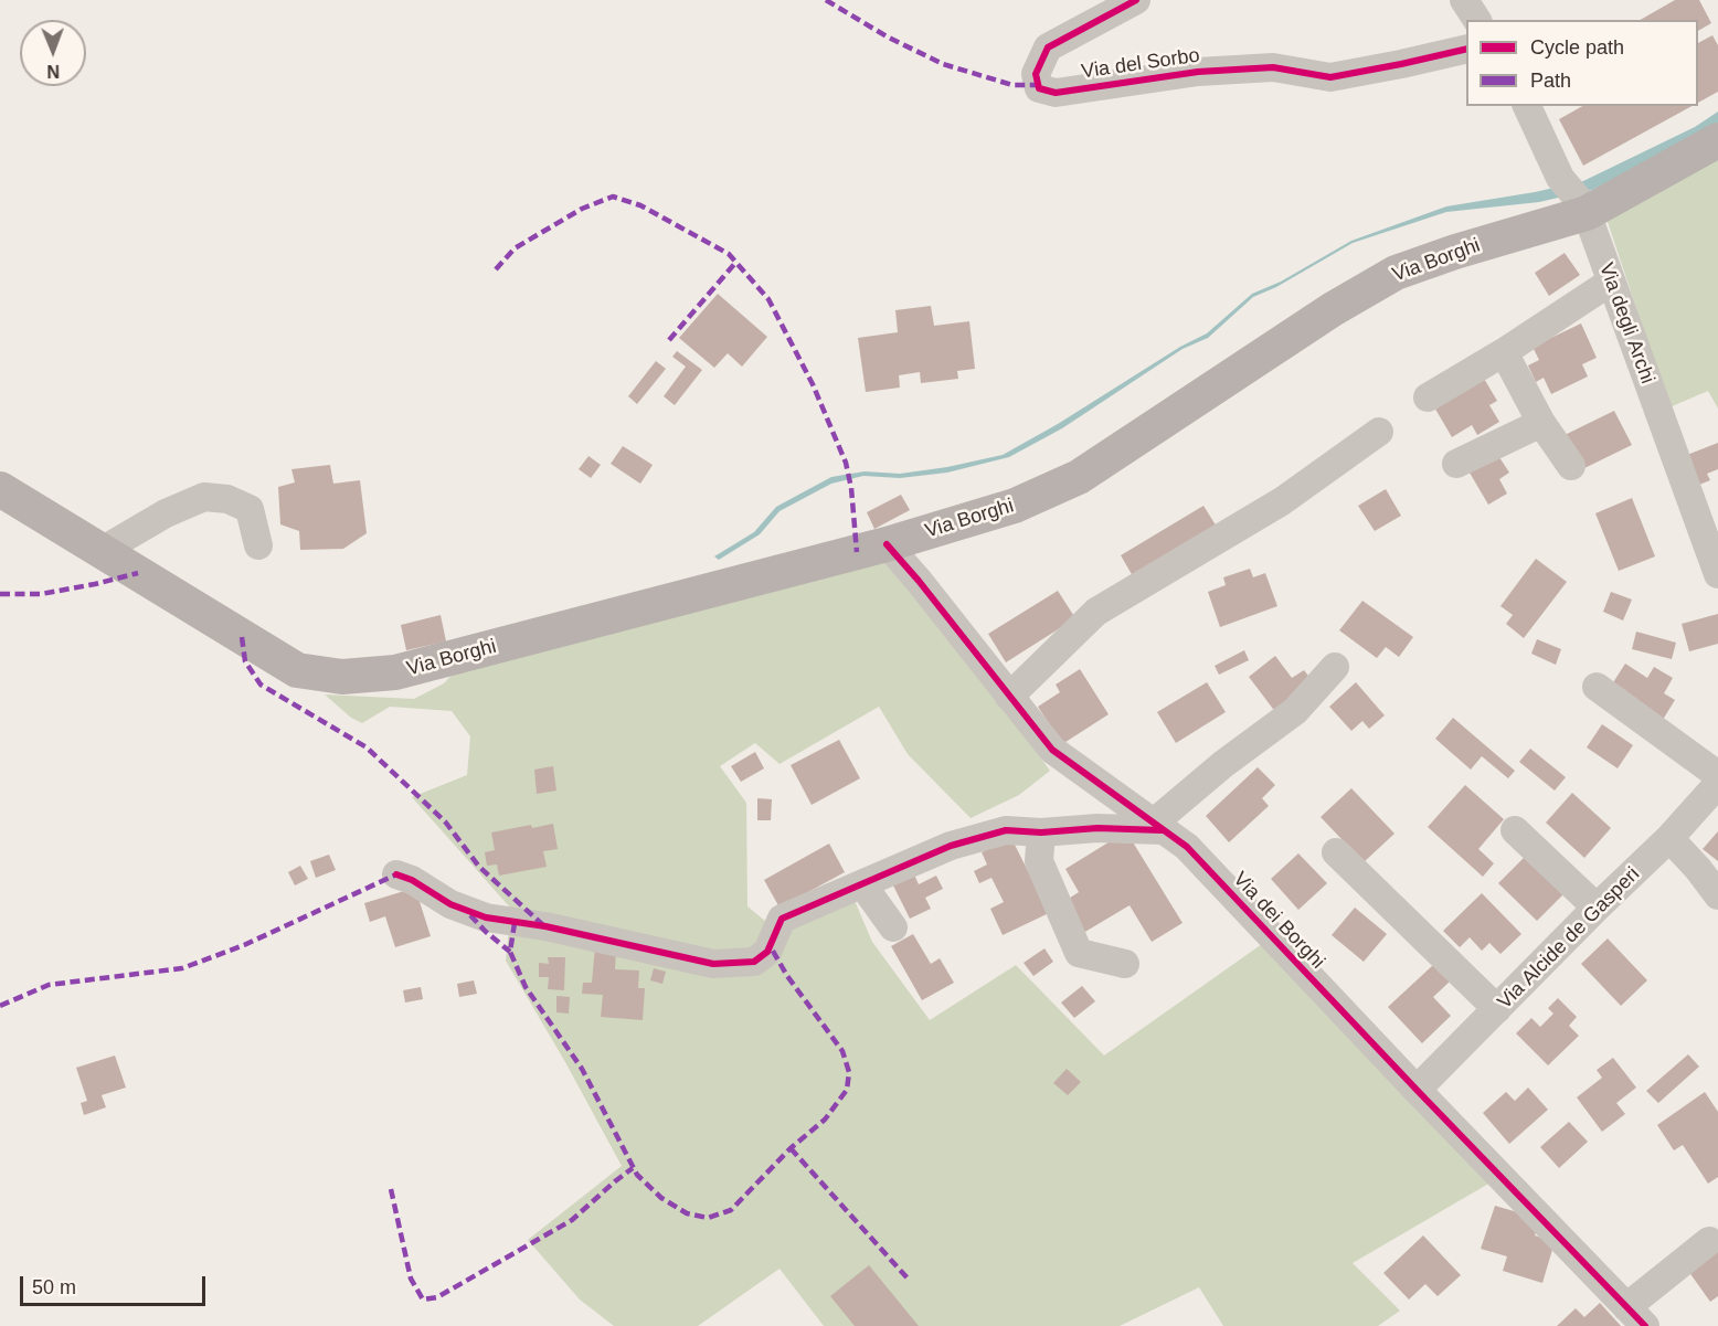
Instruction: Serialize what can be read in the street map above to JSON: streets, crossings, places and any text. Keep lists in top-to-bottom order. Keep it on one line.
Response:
{"streets":{"main road":["Via Borghi"],"street":["Via del Sorbo","Via degli Archi","Via dei Borghi","Via Alcide de Gasperi"]},"crossings":[["Via Borghi","Via degli Archi"],["Via Borghi","Via dei Borghi"],["Via dei Borghi","Via Alcide de Gasperi"]],"legend":["Cycle path","Path"],"scale_bar":"50 m","north":"bottom"}
